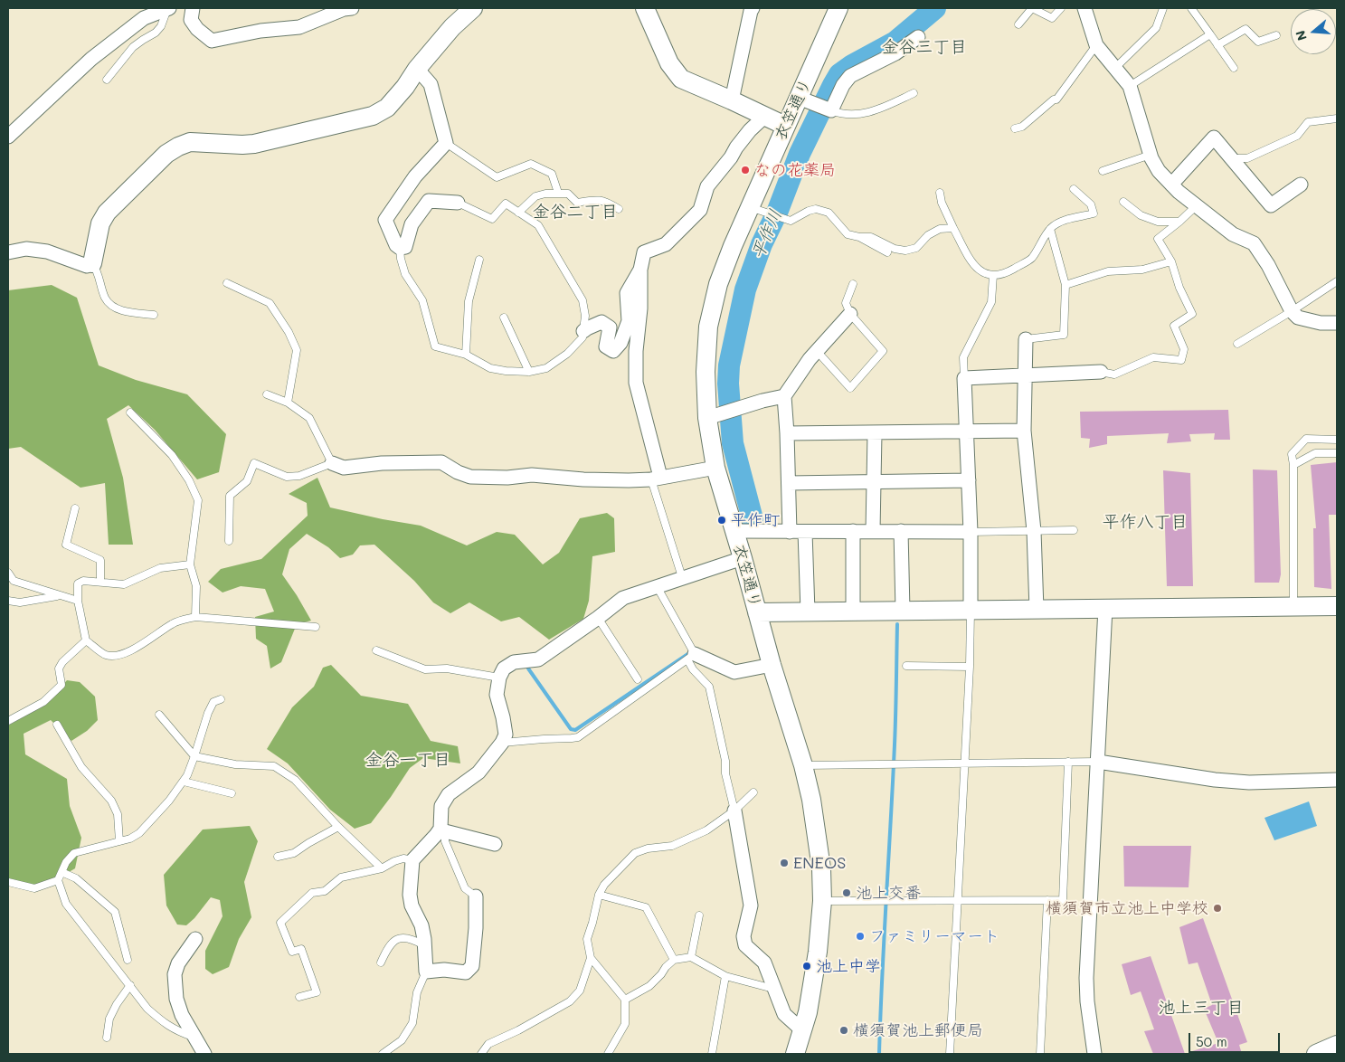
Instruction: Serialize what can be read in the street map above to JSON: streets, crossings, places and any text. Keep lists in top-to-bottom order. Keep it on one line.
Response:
{"streets":{"street":["衣笠通り"]},"districts":["金谷三丁目","金谷二丁目","平作八丁目","金谷一丁目","池上三丁目"],"water":["平作川"],"places":["なの花薬局","平作町","ENEOS","池上交番","横須賀市立池上中学校","ファミリーマート","池上中学","横須賀池上郵便局"],"scale_bar":"50 m","north":"left"}
